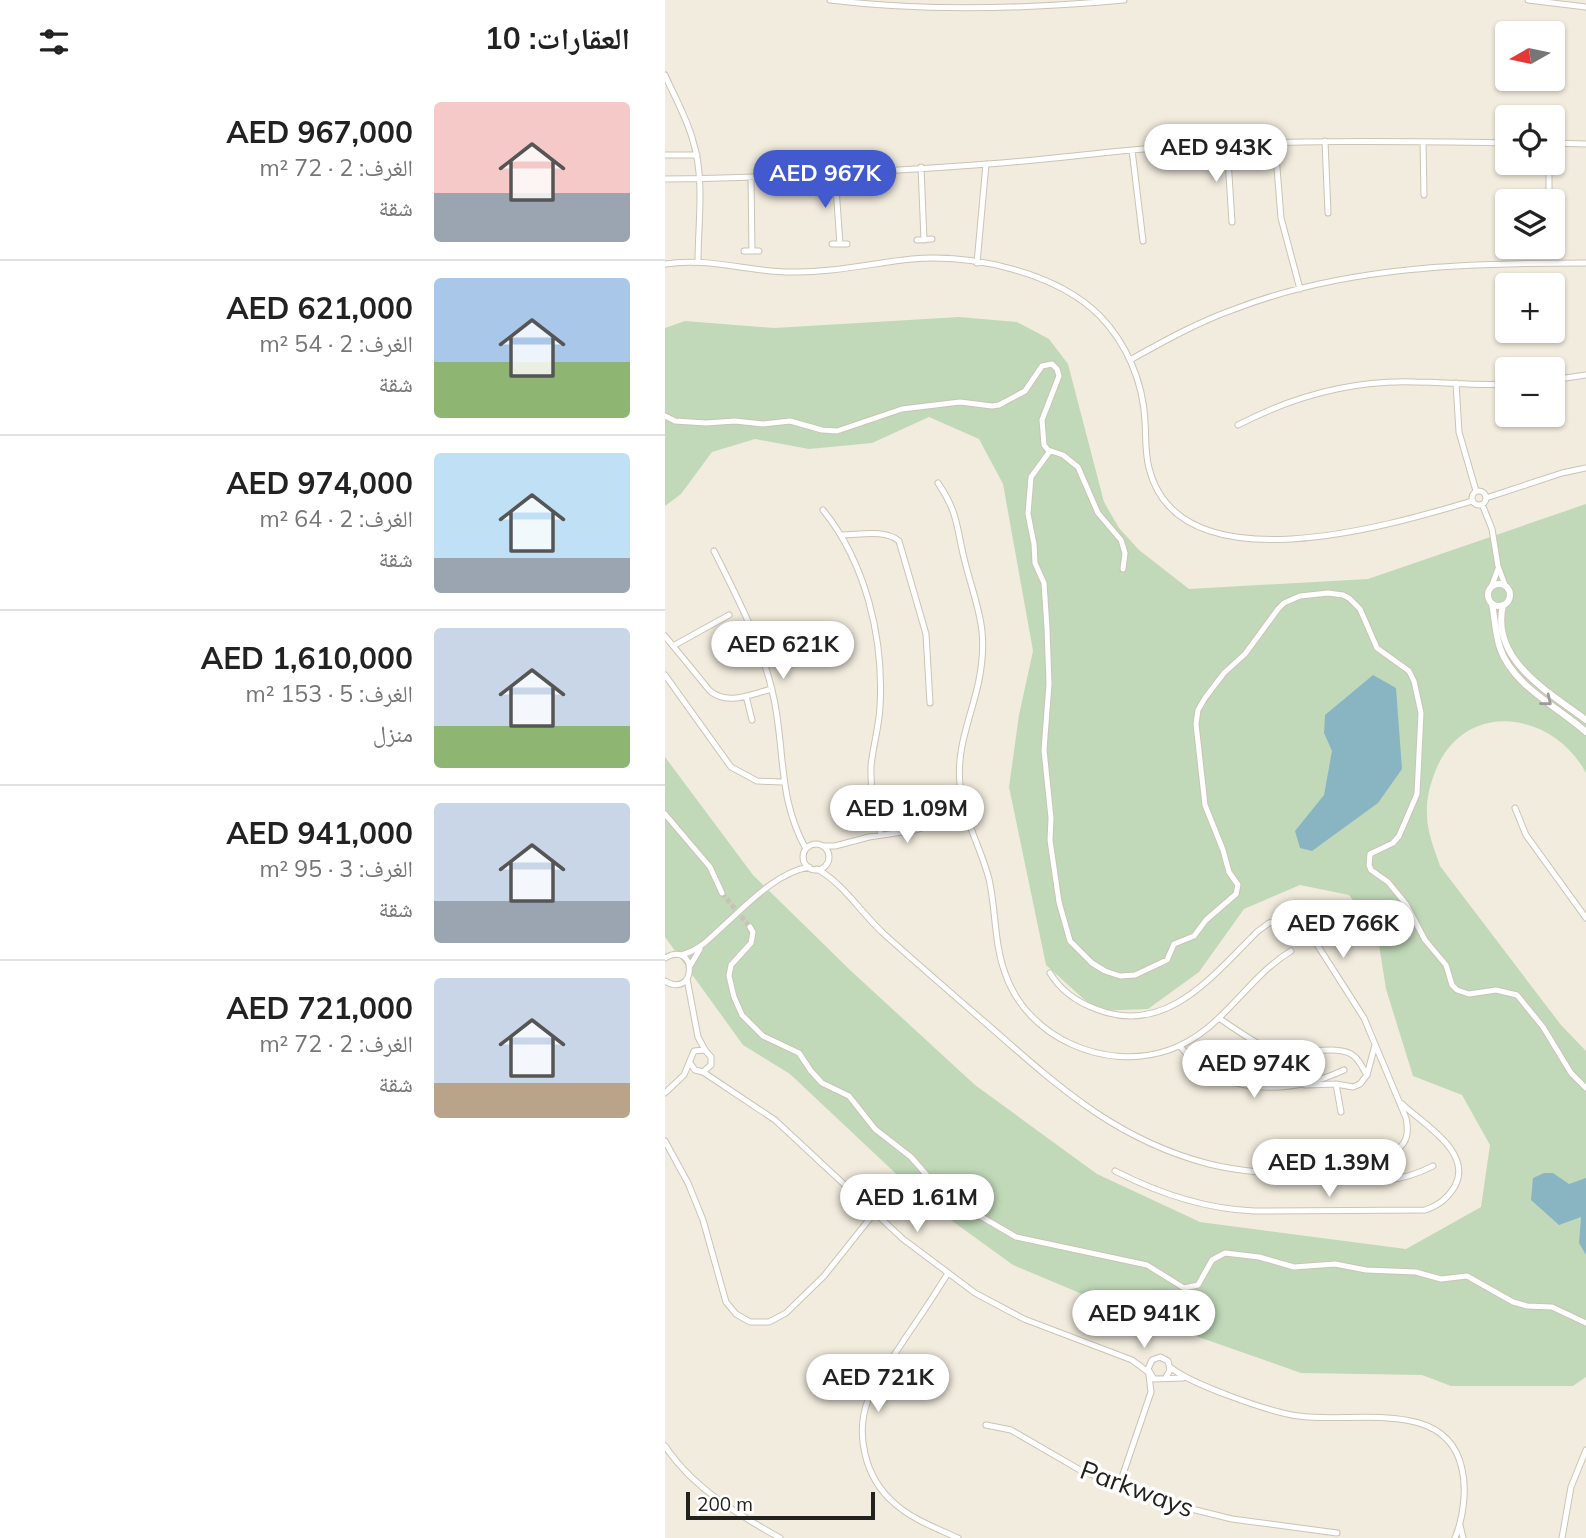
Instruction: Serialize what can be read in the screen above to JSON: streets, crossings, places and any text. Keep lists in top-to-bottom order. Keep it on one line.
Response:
{"streets":{"street":["Parkways"]},"scale_bar":"200 m","north":"left","page":{"heading":"العقارات: 10","map_buttons":["+","−"],"list":[{"name":"AED 967,000","note":"الغرف: 2 · 72 m² · شقة"},{"name":"AED 621,000","note":"الغرف: 2 · 54 m² · شقة"},{"name":"AED 974,000","note":"الغرف: 2 · 64 m² · شقة"},{"name":"AED 1,610,000","note":"الغرف: 5 · 153 m² · منزل"},{"name":"AED 941,000","note":"الغرف: 3 · 95 m² · شقة"},{"name":"AED 721,000","note":"الغرف: 2 · 72 m² · شقة"}],"price":["AED 943K","AED 967K","AED 621K","AED 1.09M","AED 766K","AED 974K","AED 1.39M","AED 1.61M","AED 941K","AED 721K"],"scale":"200 m"}}
